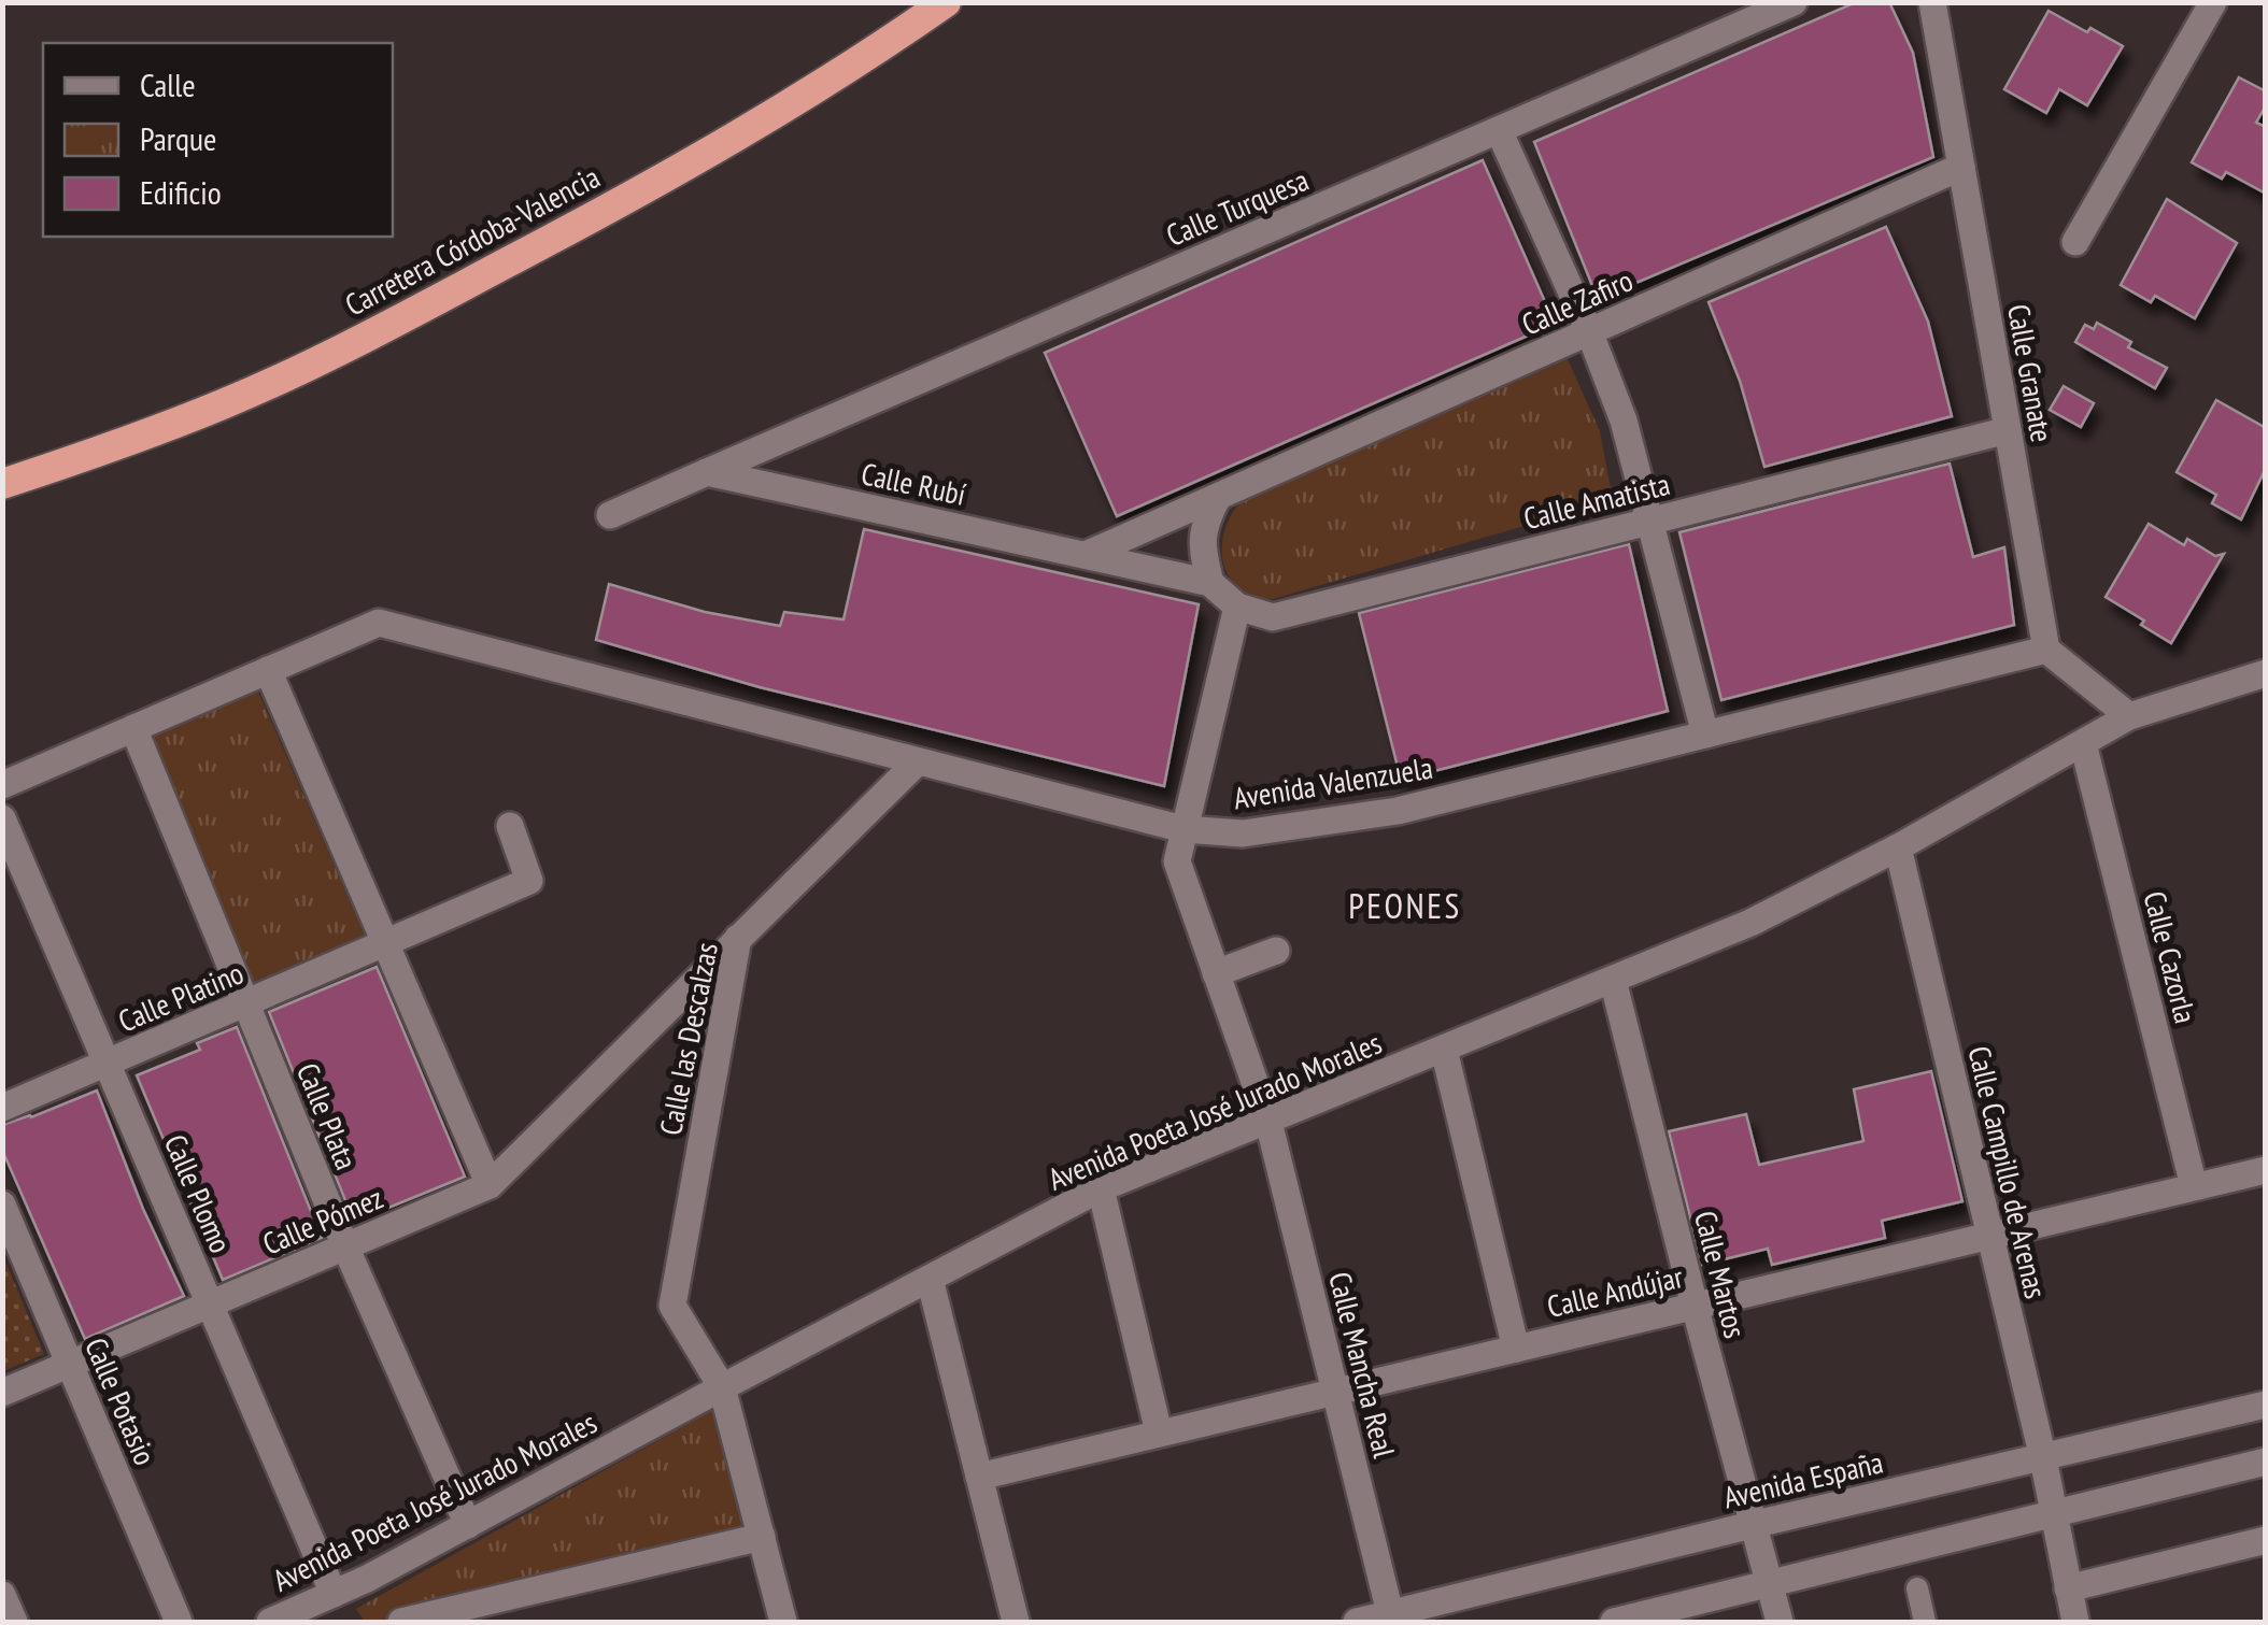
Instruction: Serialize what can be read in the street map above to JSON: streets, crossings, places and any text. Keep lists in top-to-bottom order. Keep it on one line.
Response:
{"streets":{"highway":["Carretera Córdoba-Valencia"],"street":["Calle Turquesa","Calle Zafiro","Calle Granate","Calle Rubí","Calle Amatista","Avenida Valenzuela","Calle Cazorla","Calle Platino","Calle las Descalzas","Avenida Poeta José Jurado Morales","Calle Plata","Calle Campillo de Arenas","Calle Plomo","Calle Pómez","Calle Martos","Calle Andújar","Calle Mancha Real","Calle Potasio","Avenida España"]},"crossings":[["Calle Turquesa","Calle Rubí"],["Calle Zafiro","Calle Granate"],["Calle Zafiro","Calle Rubí"],["Calle Granate","Calle Amatista"],["Calle Granate","Avenida Valenzuela"],["Calle Amatista","Calle Mancha Real"],["Avenida Valenzuela","Calle las Descalzas"],["Avenida Valenzuela","Calle Mancha Real"],["Calle Cazorla","Avenida Poeta José Jurado Morales"],["Calle Cazorla","Calle Andújar"],["Calle Platino","Calle Plata"],["Calle Platino","Calle Plomo"],["Calle las Descalzas","Avenida Poeta José Jurado Morales"],["Avenida Poeta José Jurado Morales","Calle Plata"],["Avenida Poeta José Jurado Morales","Calle Campillo de Arenas"],["Avenida Poeta José Jurado Morales","Calle Plomo"],["Avenida Poeta José Jurado Morales","Calle Martos"],["Avenida Poeta José Jurado Morales","Calle Mancha Real"],["Calle Plata","Calle Pómez"],["Calle Campillo de Arenas","Calle Andújar"],["Calle Campillo de Arenas","Avenida España"],["Calle Plomo","Calle Pómez"],["Calle Pómez","Calle Potasio"],["Calle Martos","Calle Andújar"],["Calle Martos","Avenida España"],["Calle Andújar","Calle Mancha Real"],["Calle Mancha Real","Avenida España"]],"districts":["PEONES"],"legend":["Calle","Parque","Edificio"]}
